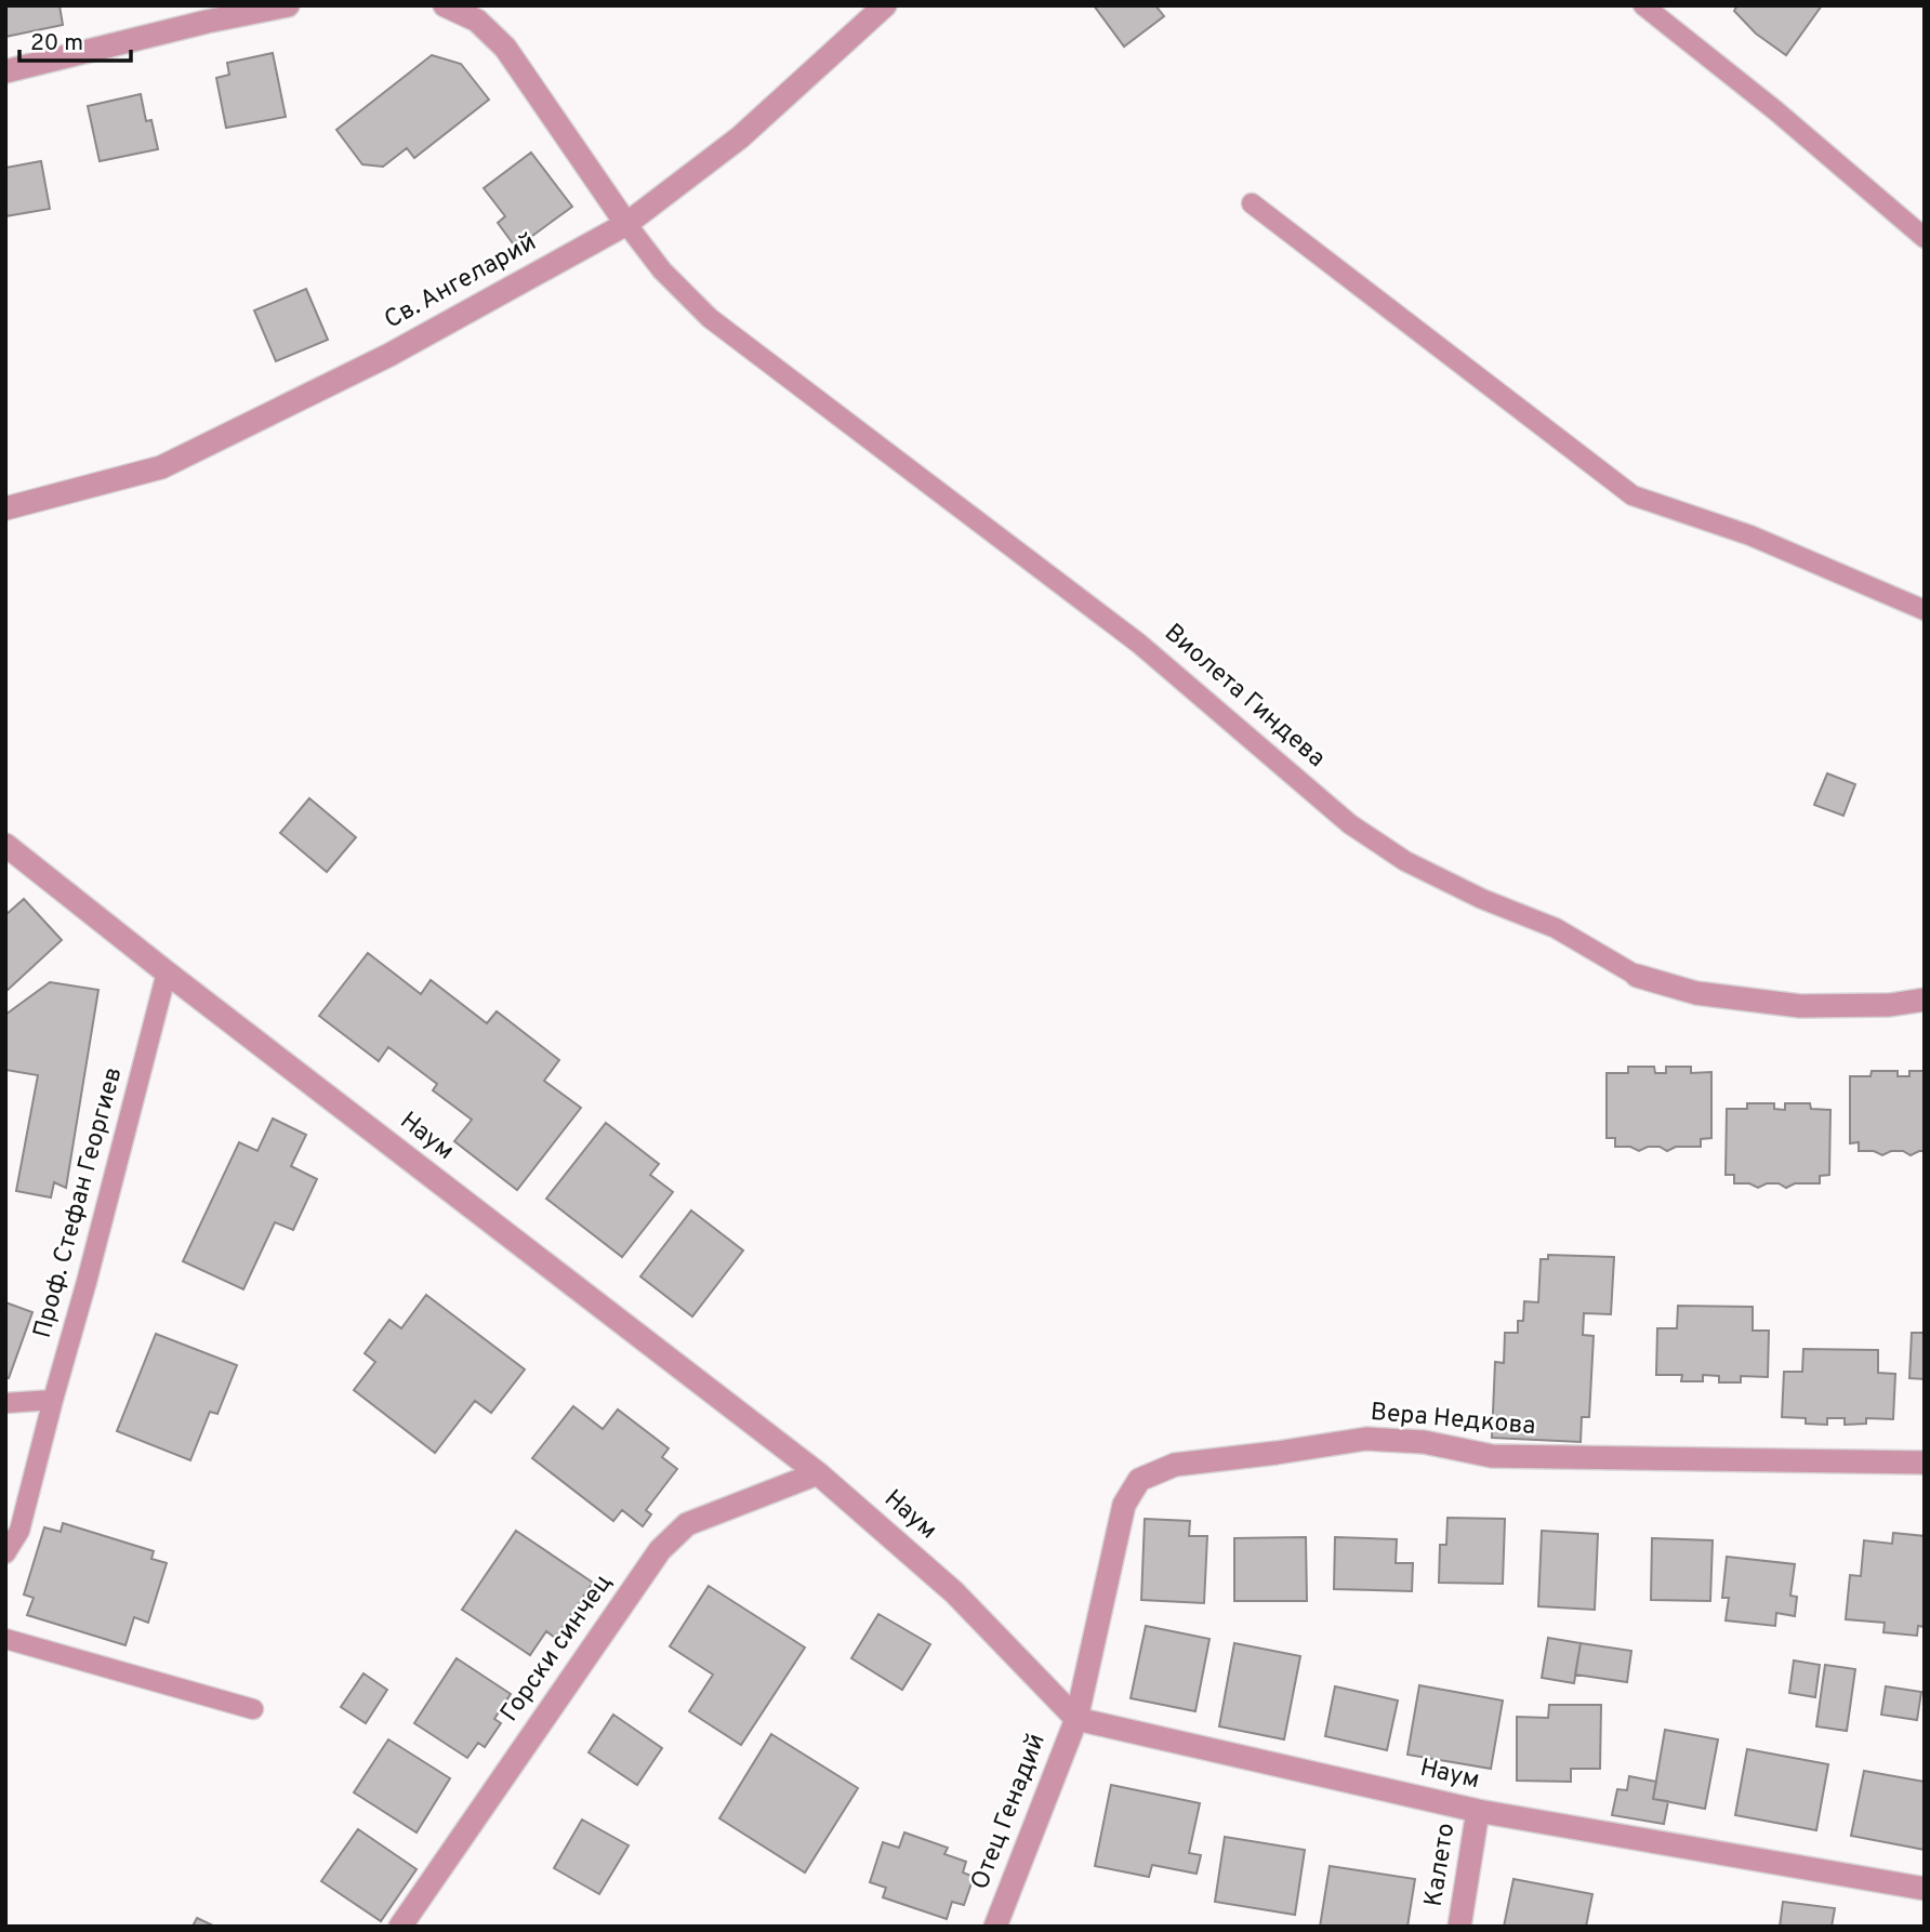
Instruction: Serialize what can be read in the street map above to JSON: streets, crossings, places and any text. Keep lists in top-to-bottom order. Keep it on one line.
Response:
{"streets":{"street":["Св. Ангеларий","Виолета Гиндева","Наум","Вера Недкова","Горски синчец","Отец Генадий","Калето"],"lane":["Проф. Стефан Георгиев"]},"crossings":[["Св. Ангеларий","Виолета Гиндева"],["Наум","Проф. Стефан Георгиев"],["Наум","Вера Недкова"],["Наум","Горски синчец"],["Наум","Отец Генадий"],["Наум","Калето"],["Вера Недкова","Отец Генадий"]],"scale_bar":"20 m"}
